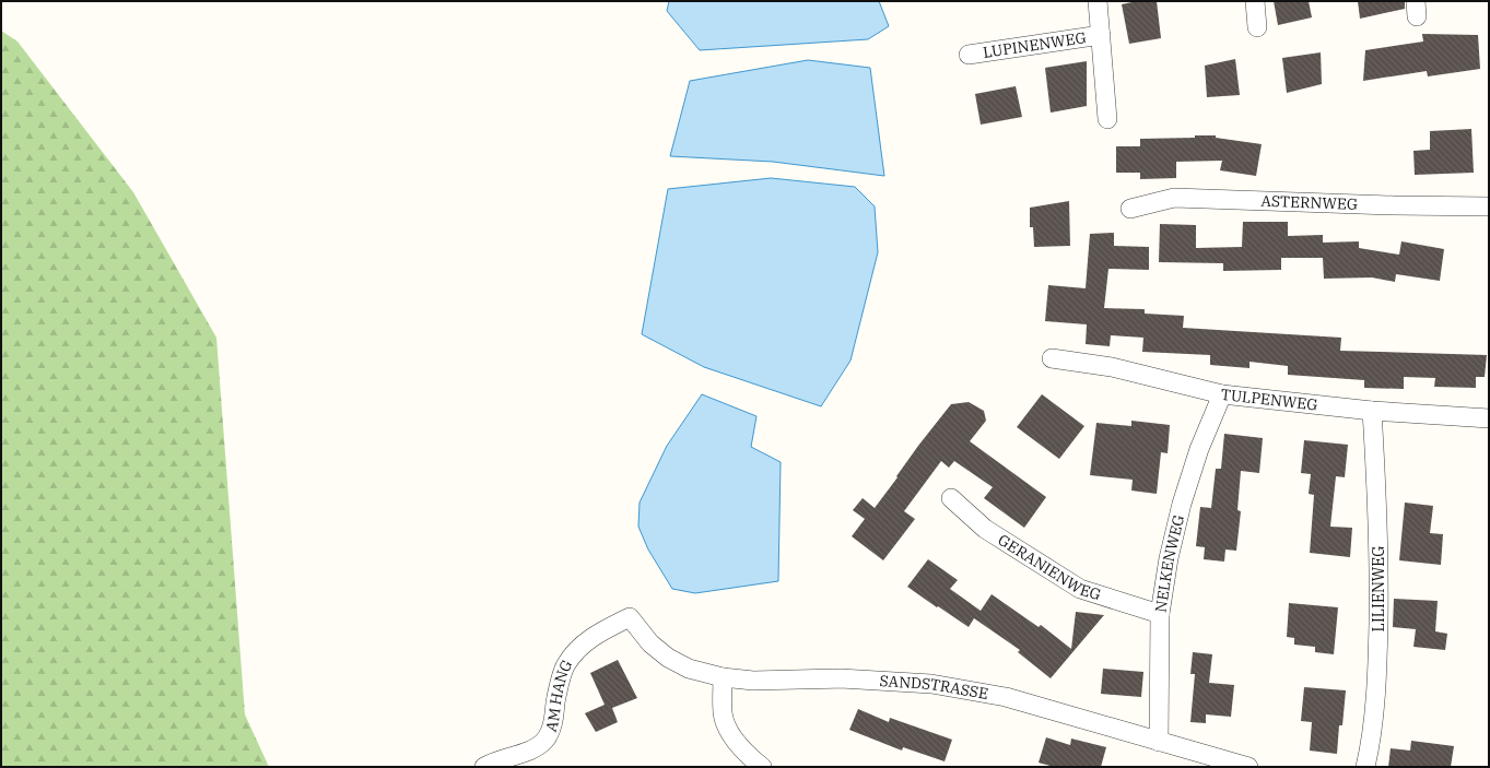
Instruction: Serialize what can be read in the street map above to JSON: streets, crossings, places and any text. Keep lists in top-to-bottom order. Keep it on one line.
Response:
{"streets":{"street":["LUPINENWEG","ASTERNWEG","TULPENWEG","NELKENWEG","GERANIENWEG","LILIENWEG","SANDSTRASSE","AM HANG"]},"crossings":[["TULPENWEG","NELKENWEG"],["TULPENWEG","LILIENWEG"],["NELKENWEG","GERANIENWEG"],["NELKENWEG","SANDSTRASSE"],["SANDSTRASSE","AM HANG"]]}
